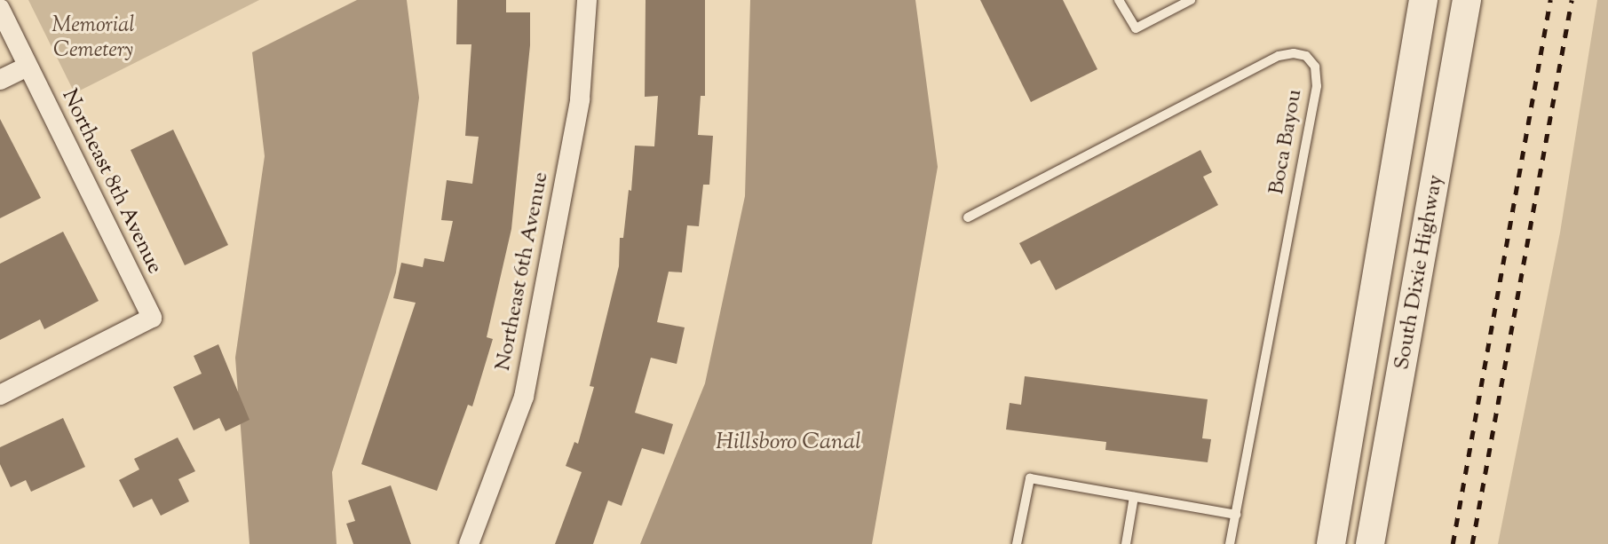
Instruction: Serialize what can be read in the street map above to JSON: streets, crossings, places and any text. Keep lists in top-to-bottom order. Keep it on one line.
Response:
{"streets":{"main road":["South Dixie Highway"],"street":["Northeast 8th Avenue","Northeast 6th Avenue"],"lane":["Boca Bayou"]},"water":["Hillsboro Canal"],"parks":["Memorial Cemetery"]}
